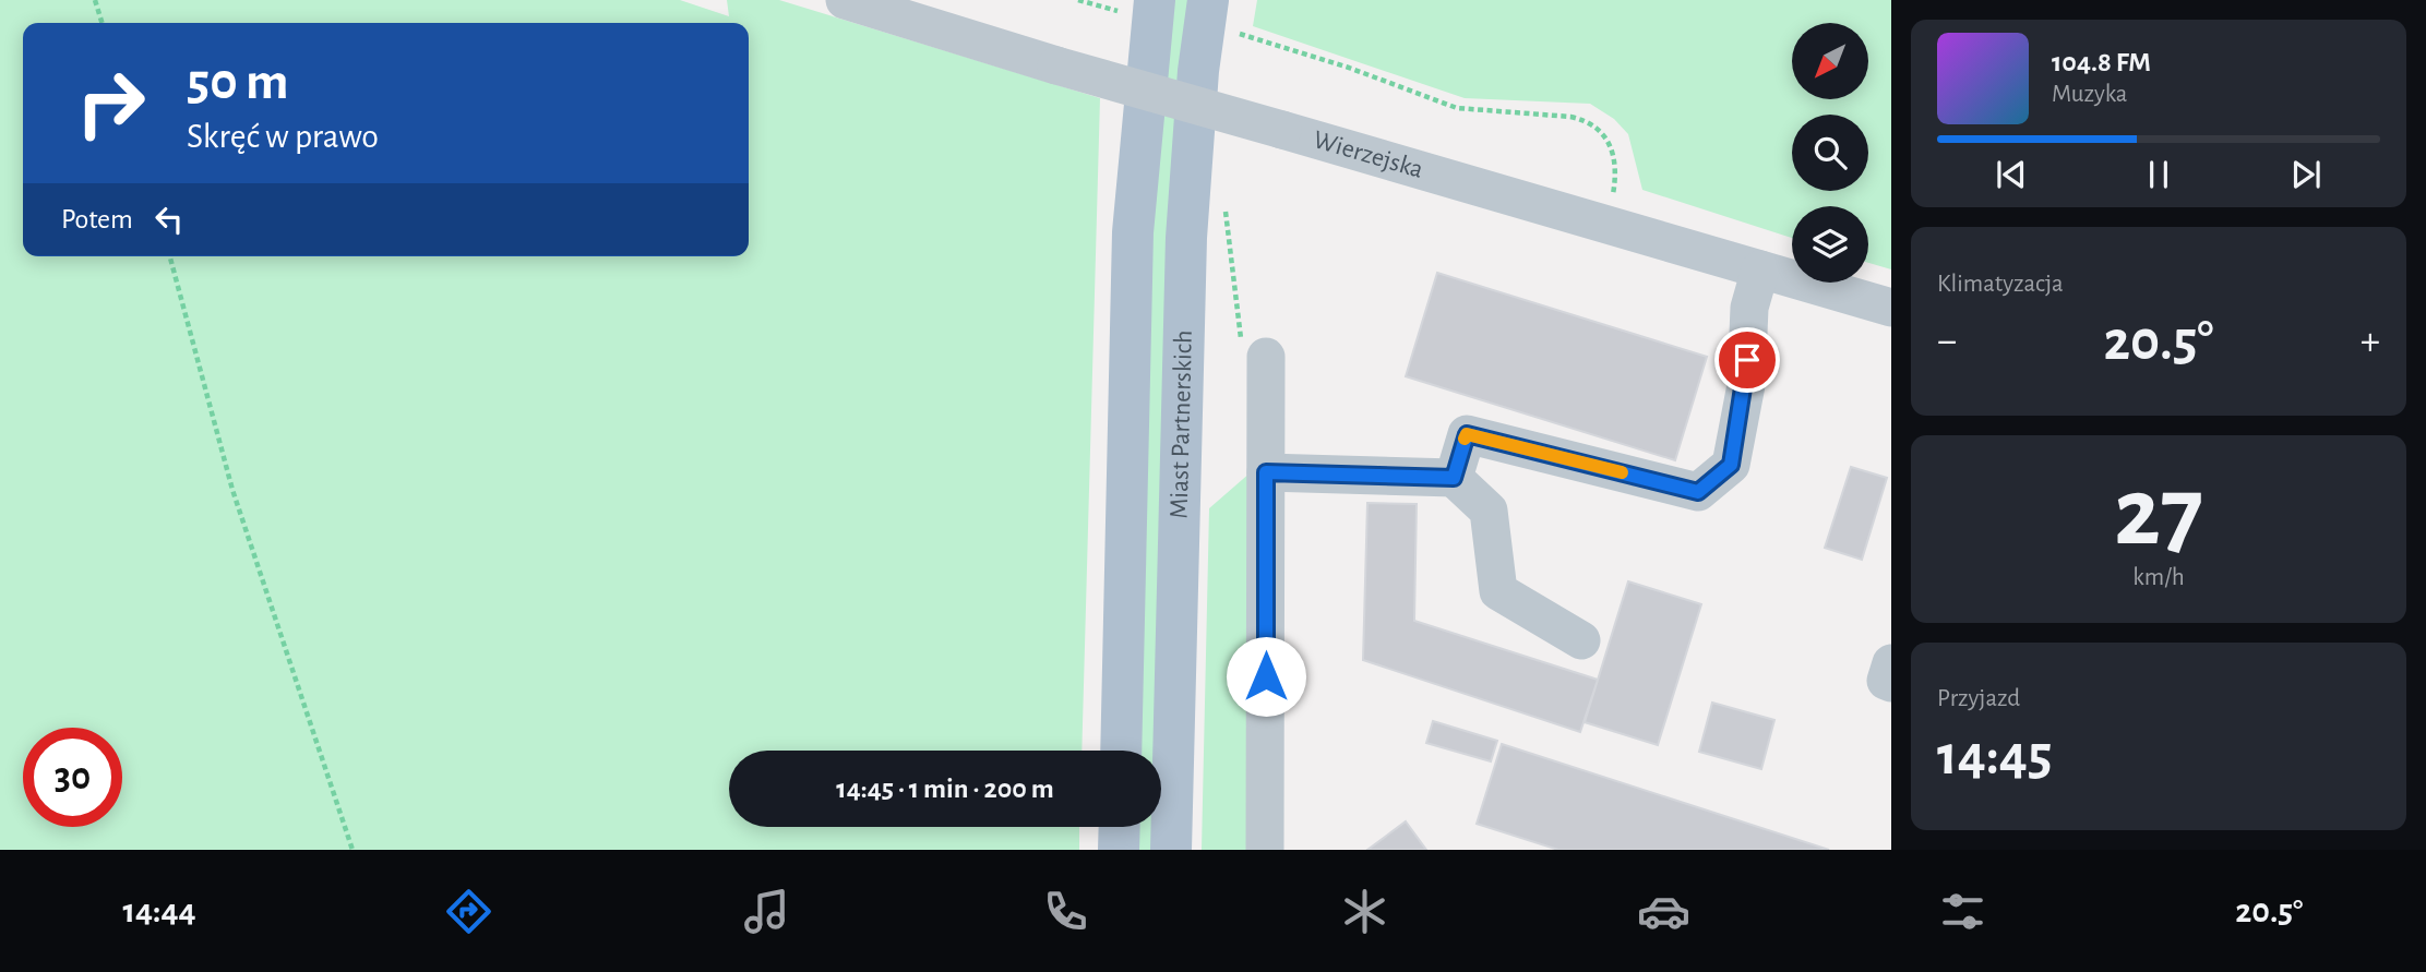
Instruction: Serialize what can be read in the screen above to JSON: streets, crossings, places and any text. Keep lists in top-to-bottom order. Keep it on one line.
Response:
{"streets":{"main road":["Miast Partnerskich"],"street":["Wierzejska"]},"north":"bottom left","page":{"turn":["50 m","Skręć w prawo"],"song":["104.8 FM","Muzyka"],"then":"Potem","tile":["Klimatyzacja",["27","km/h"],["Przyjazd","14:45"]],"heat":["−","20.5°","+"],"limit":"30","trip":"14:45 · 1 min · 200 m","tabs":["14:44","20.5°"]}}
